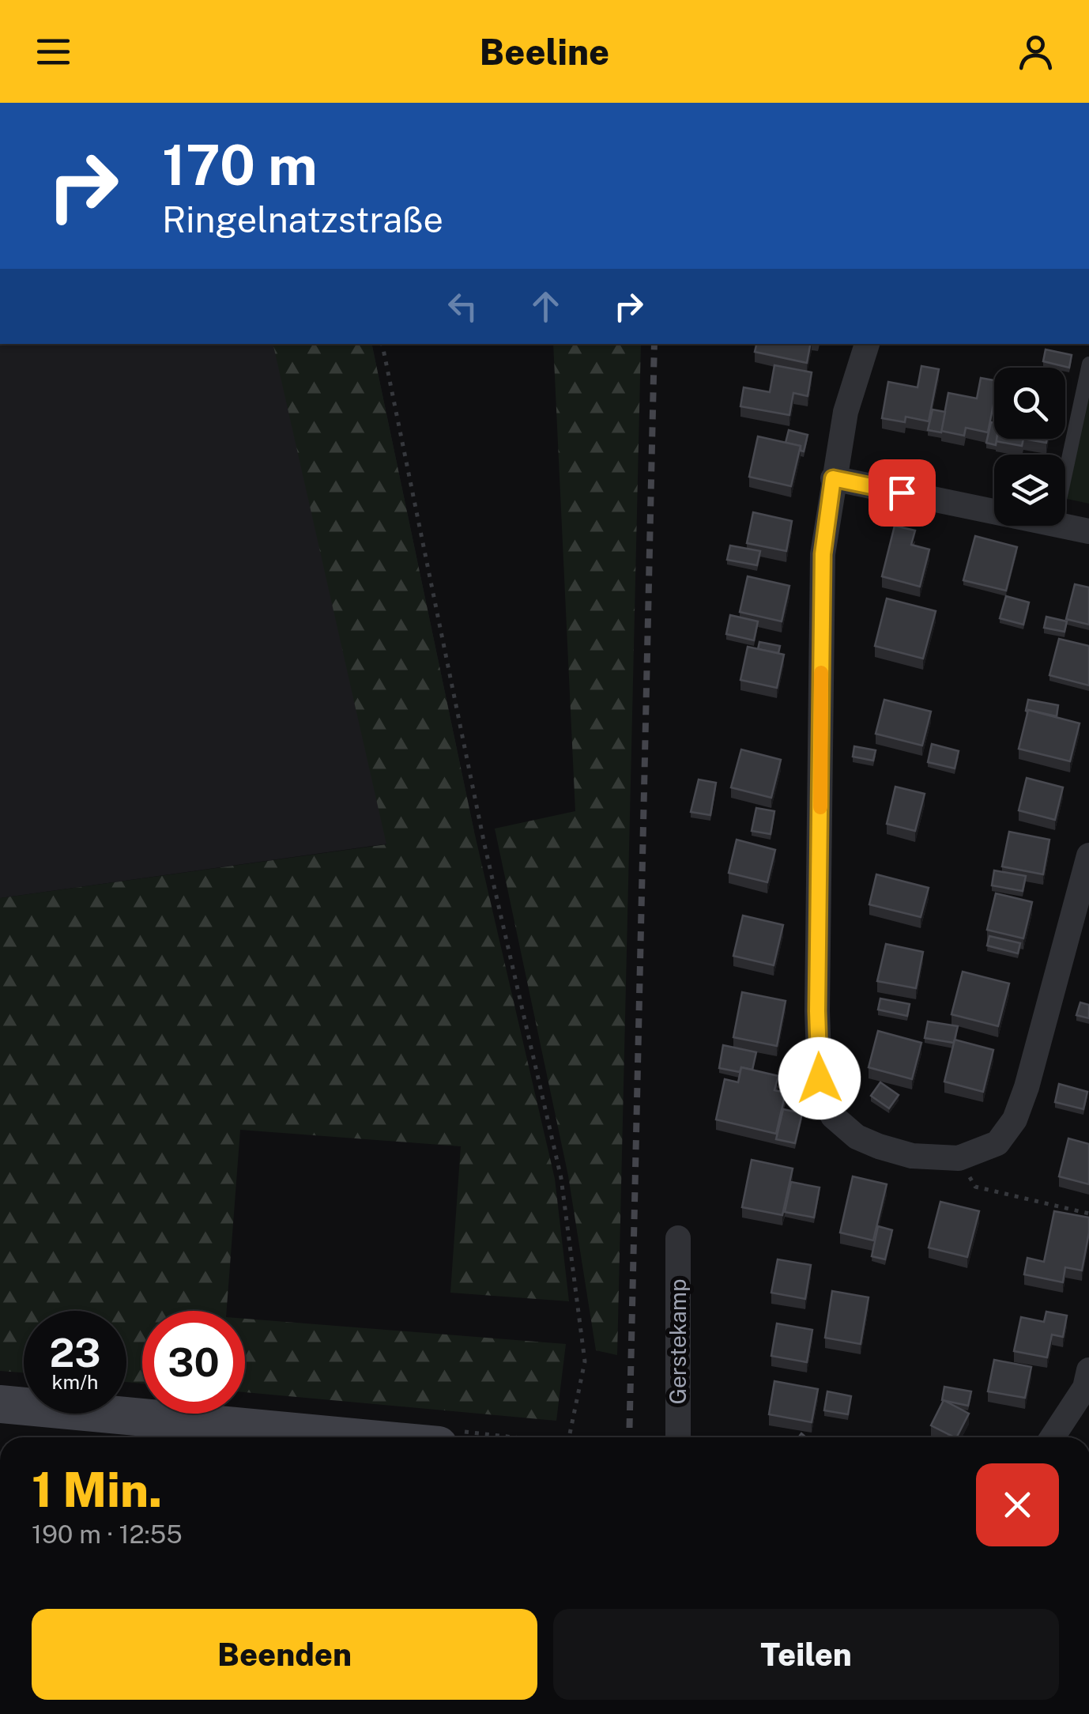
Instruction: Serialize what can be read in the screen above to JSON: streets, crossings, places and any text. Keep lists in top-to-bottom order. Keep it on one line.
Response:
{"streets":{"street":["Gerstekamp"]},"page":{"header":"Beeline","turn":["170 m","Ringelnatzstraße"],"speed":"23 km/h","limit":"30","heading":["1 Min.","190 m · 12:55"],"buttons":["Beenden","Teilen"]}}
